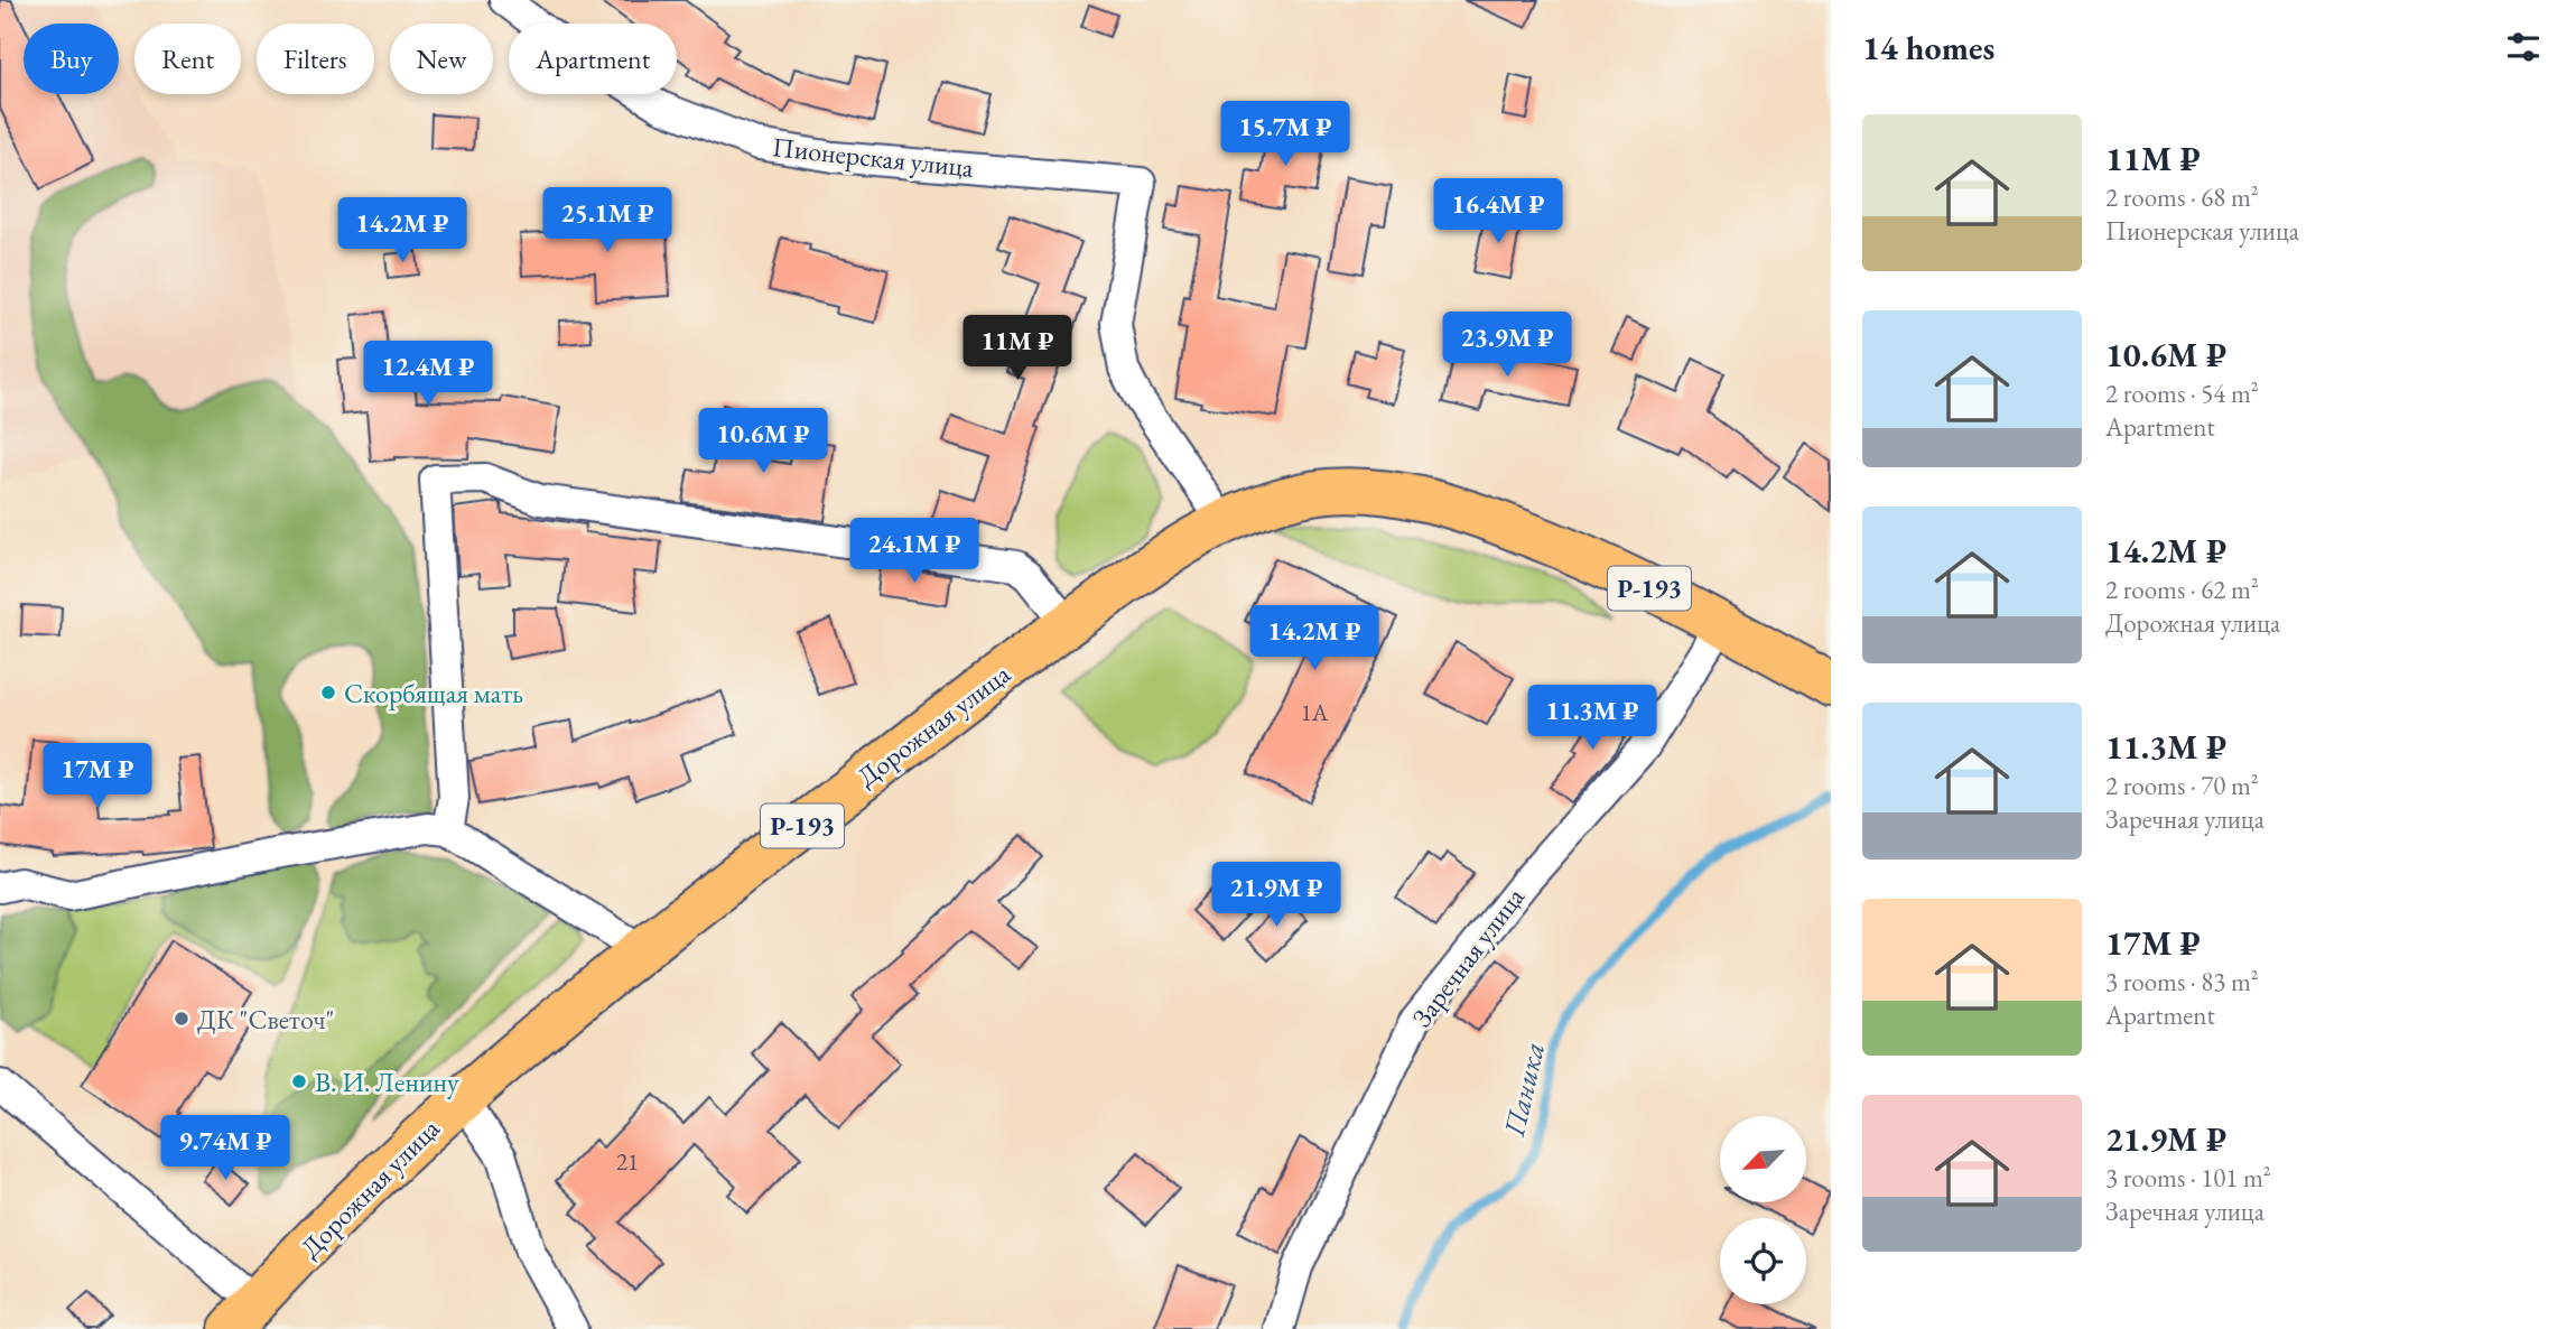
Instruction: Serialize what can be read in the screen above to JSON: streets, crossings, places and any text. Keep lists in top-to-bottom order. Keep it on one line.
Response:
{"streets":{"main road":["Р-193","Дорожная улица"],"street":["Пионерская улица","Заречная улица"]},"crossings":[["Пионерская улица","Дорожная улица"],["Р-193","Дорожная улица"],["Р-193","Заречная улица"],["Дорожная улица","Заречная улица"]],"water":["Паника"],"places":["Скорбящая мать","ДК \"Светоч\"","В. И. Ленину"],"house_numbers":["1А","21"],"north":"bottom left","page":{"heading":"14 homes","chip":["Buy","Rent","Filters","New","Apartment"],"list":[{"name":"11M ₽","note":"2 rooms · 68 m² · Пионерская улица"},{"name":"10.6M ₽","note":"2 rooms · 54 m² · Apartment"},{"name":"14.2M ₽","note":"2 rooms · 62 m² · Дорожная улица"},{"name":"11.3M ₽","note":"2 rooms · 70 m² · Заречная улица"},{"name":"17M ₽","note":"3 rooms · 83 m² · Apartment"},{"name":"21.9M ₽","note":"3 rooms · 101 m² · Заречная улица"}],"price":["15.7M ₽","16.4M ₽","25.1M ₽","14.2M ₽","23.9M ₽","11M ₽","12.4M ₽","10.6M ₽","24.1M ₽","14.2M ₽","11.3M ₽","17M ₽","21.9M ₽","9.74M ₽"]}}
